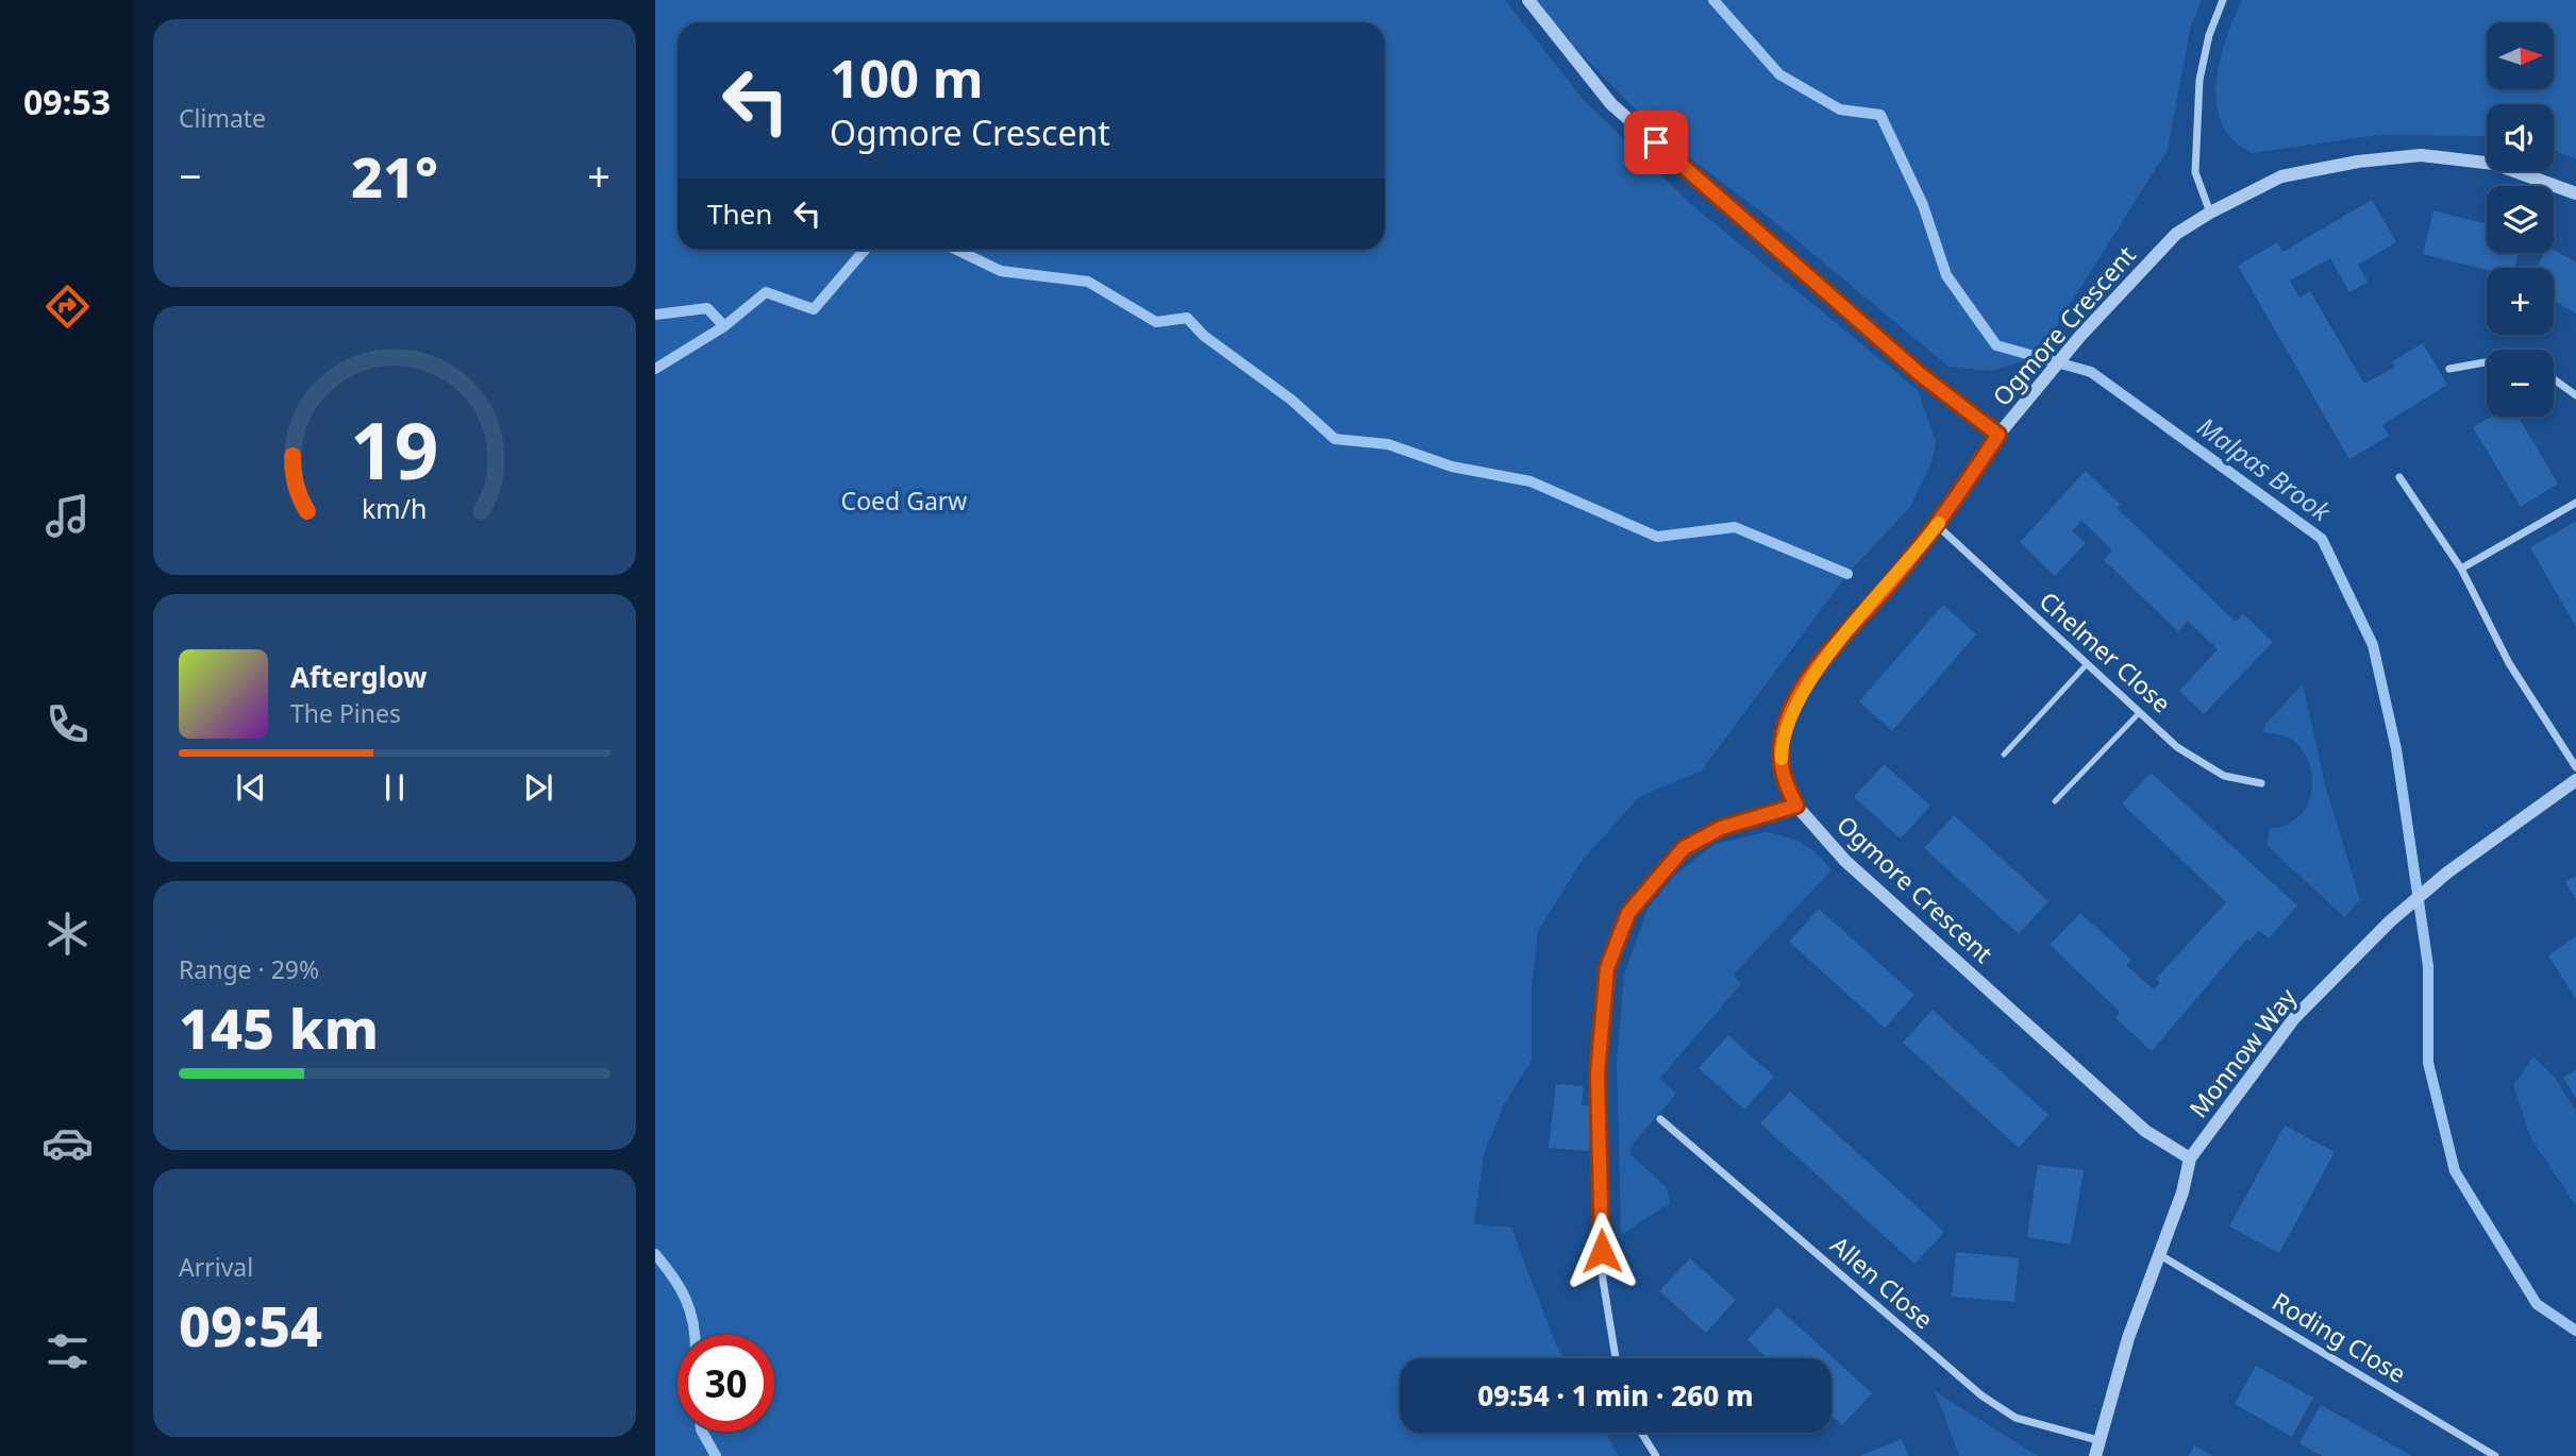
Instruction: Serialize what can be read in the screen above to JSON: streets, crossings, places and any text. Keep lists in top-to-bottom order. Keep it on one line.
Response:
{"streets":{"street":["Ogmore Crescent","Chelmer Close","Monnow Way","Allen Close","Roding Close"]},"crossings":[["Ogmore Crescent","Chelmer Close"],["Ogmore Crescent","Monnow Way"],["Monnow Way","Allen Close"],["Monnow Way","Roding Close"]],"water":["Malpas Brook"],"parks":["Coed Garw"],"north":"right","page":{"tabs":"09:53","tile":["Climate",["Range · 29%","145 km"],["Arrival","09:54"]],"map_buttons":["+","−"],"turn":["100 m","Ogmore Crescent"],"heat":["−","21°","+"],"then":"Then","song":["Afterglow","The Pines"],"limit":"30","trip":"09:54 · 1 min · 260 m","gauge":["19","km/h"]}}
